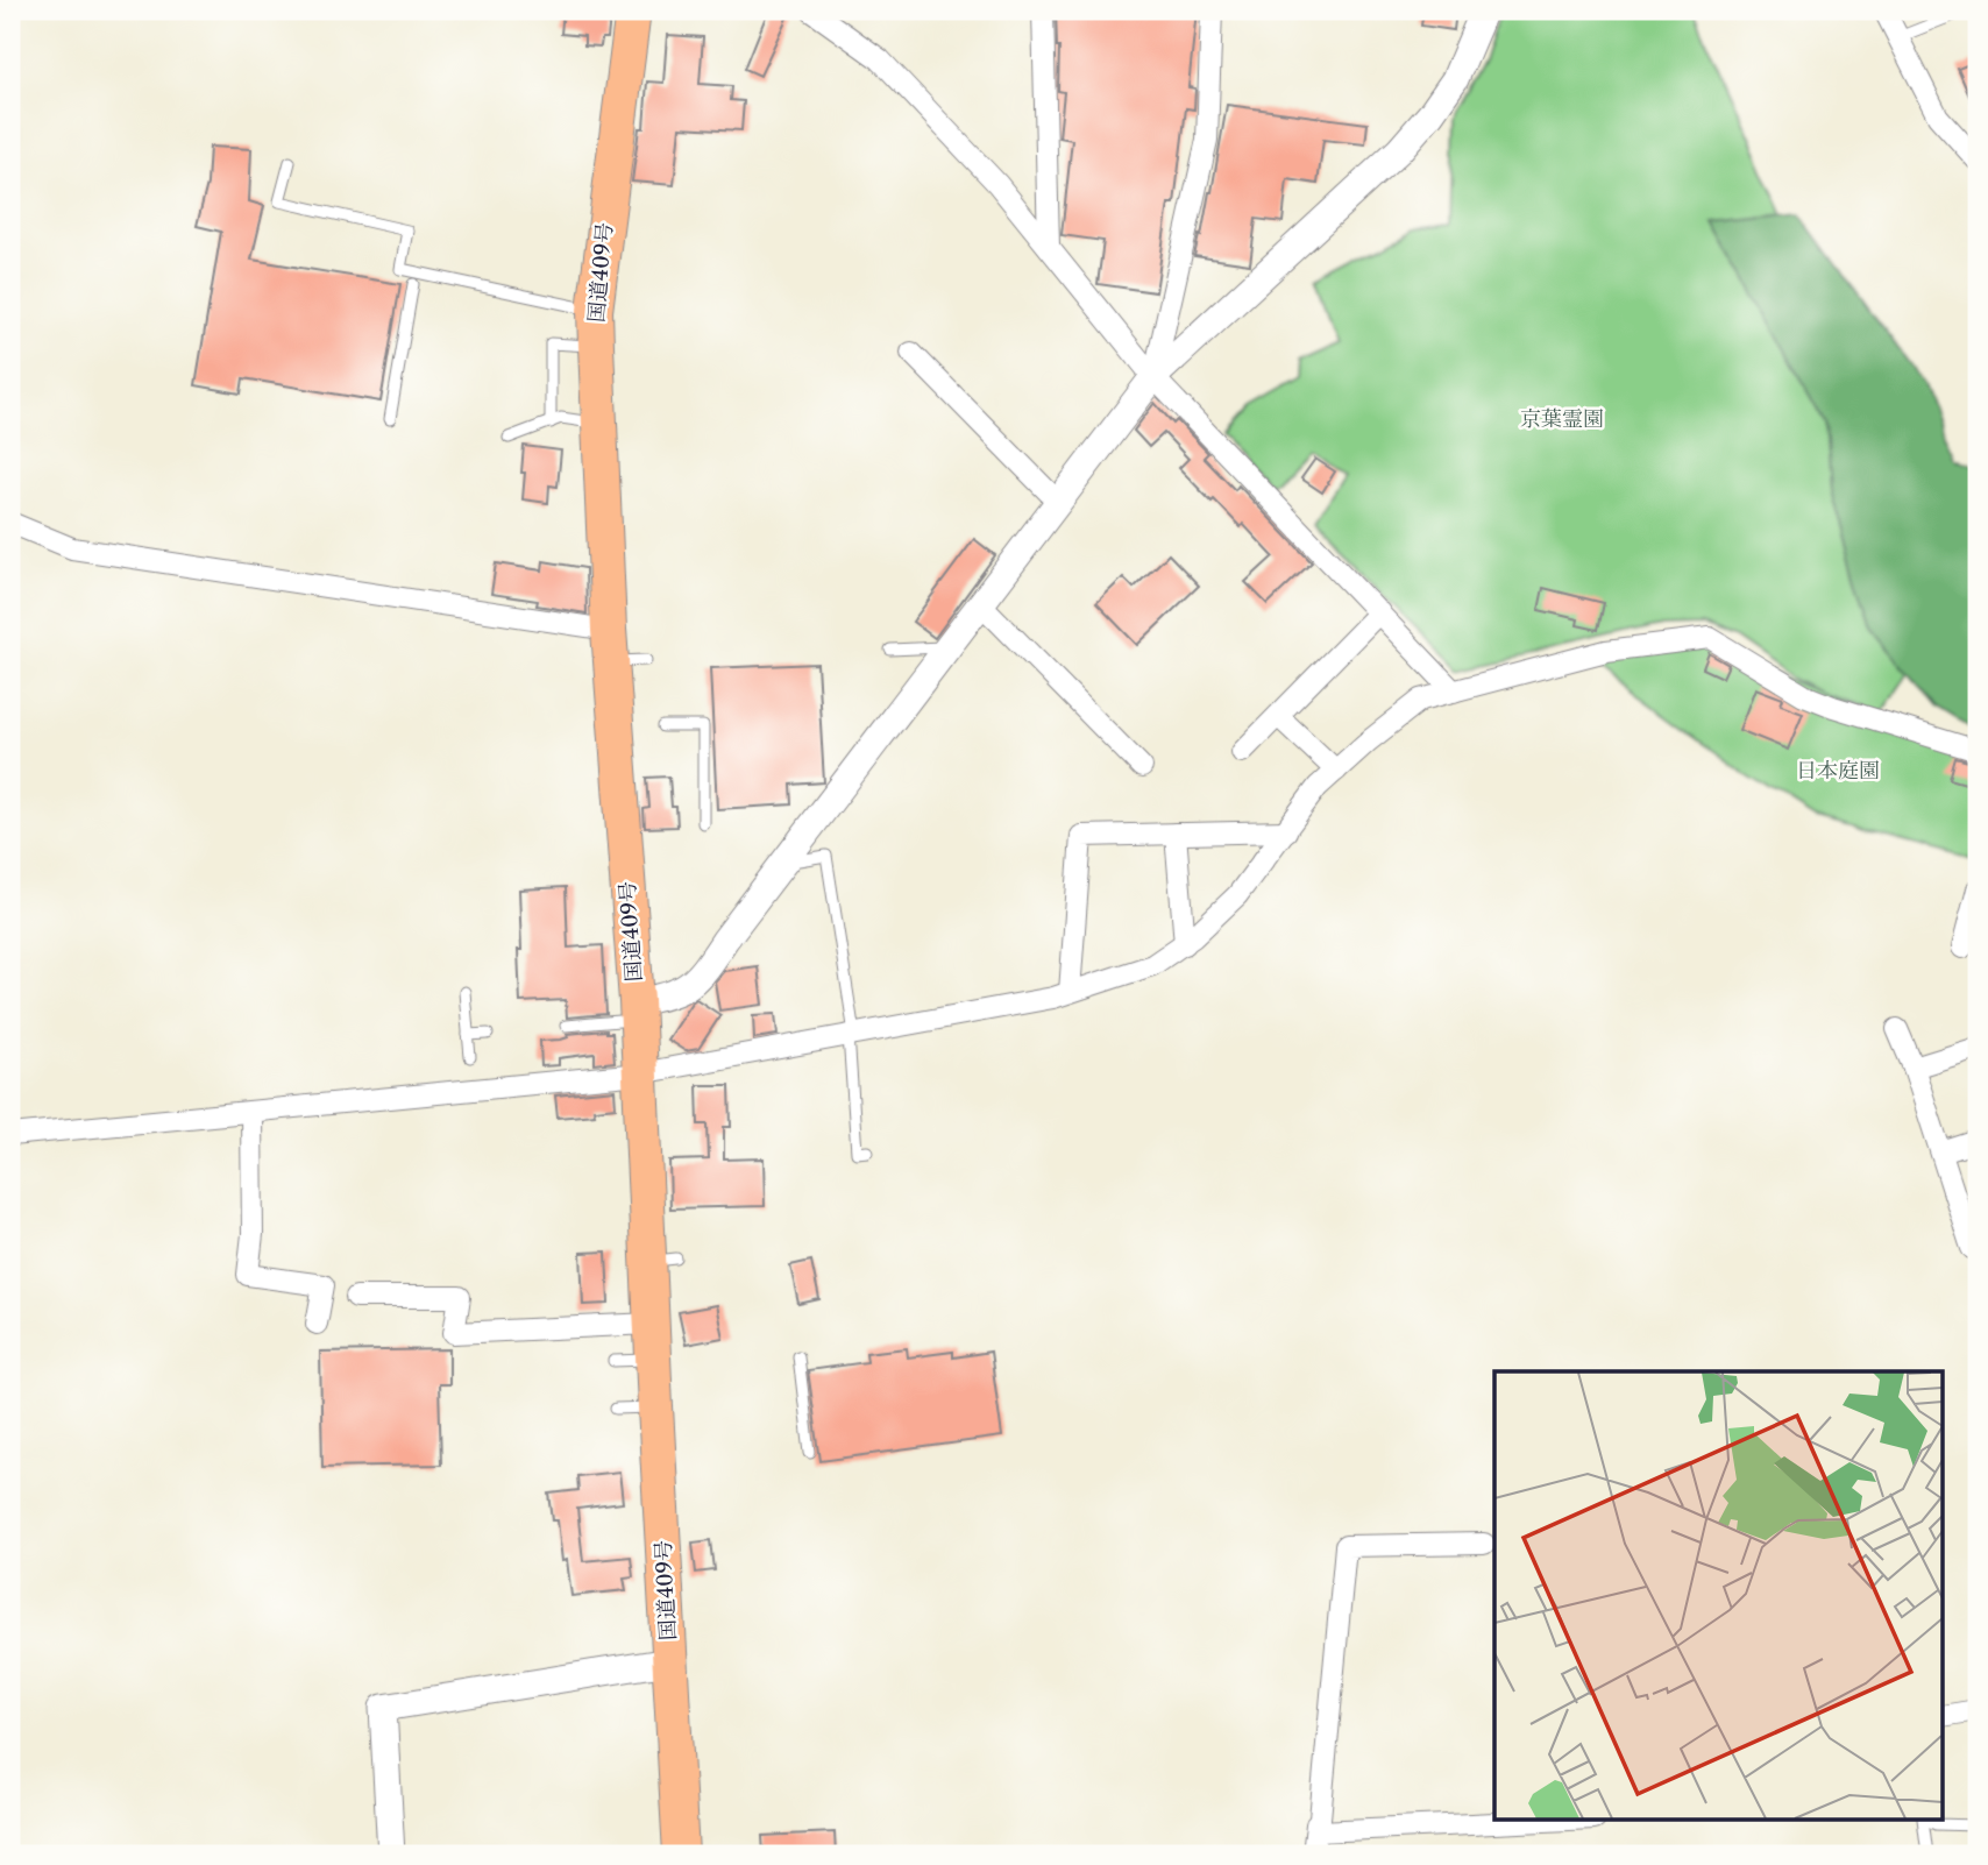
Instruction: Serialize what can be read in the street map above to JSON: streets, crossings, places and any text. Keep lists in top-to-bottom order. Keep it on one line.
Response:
{"streets":{"highway":["国道409号"]},"parks":["京葉霊園","日本庭園"]}
